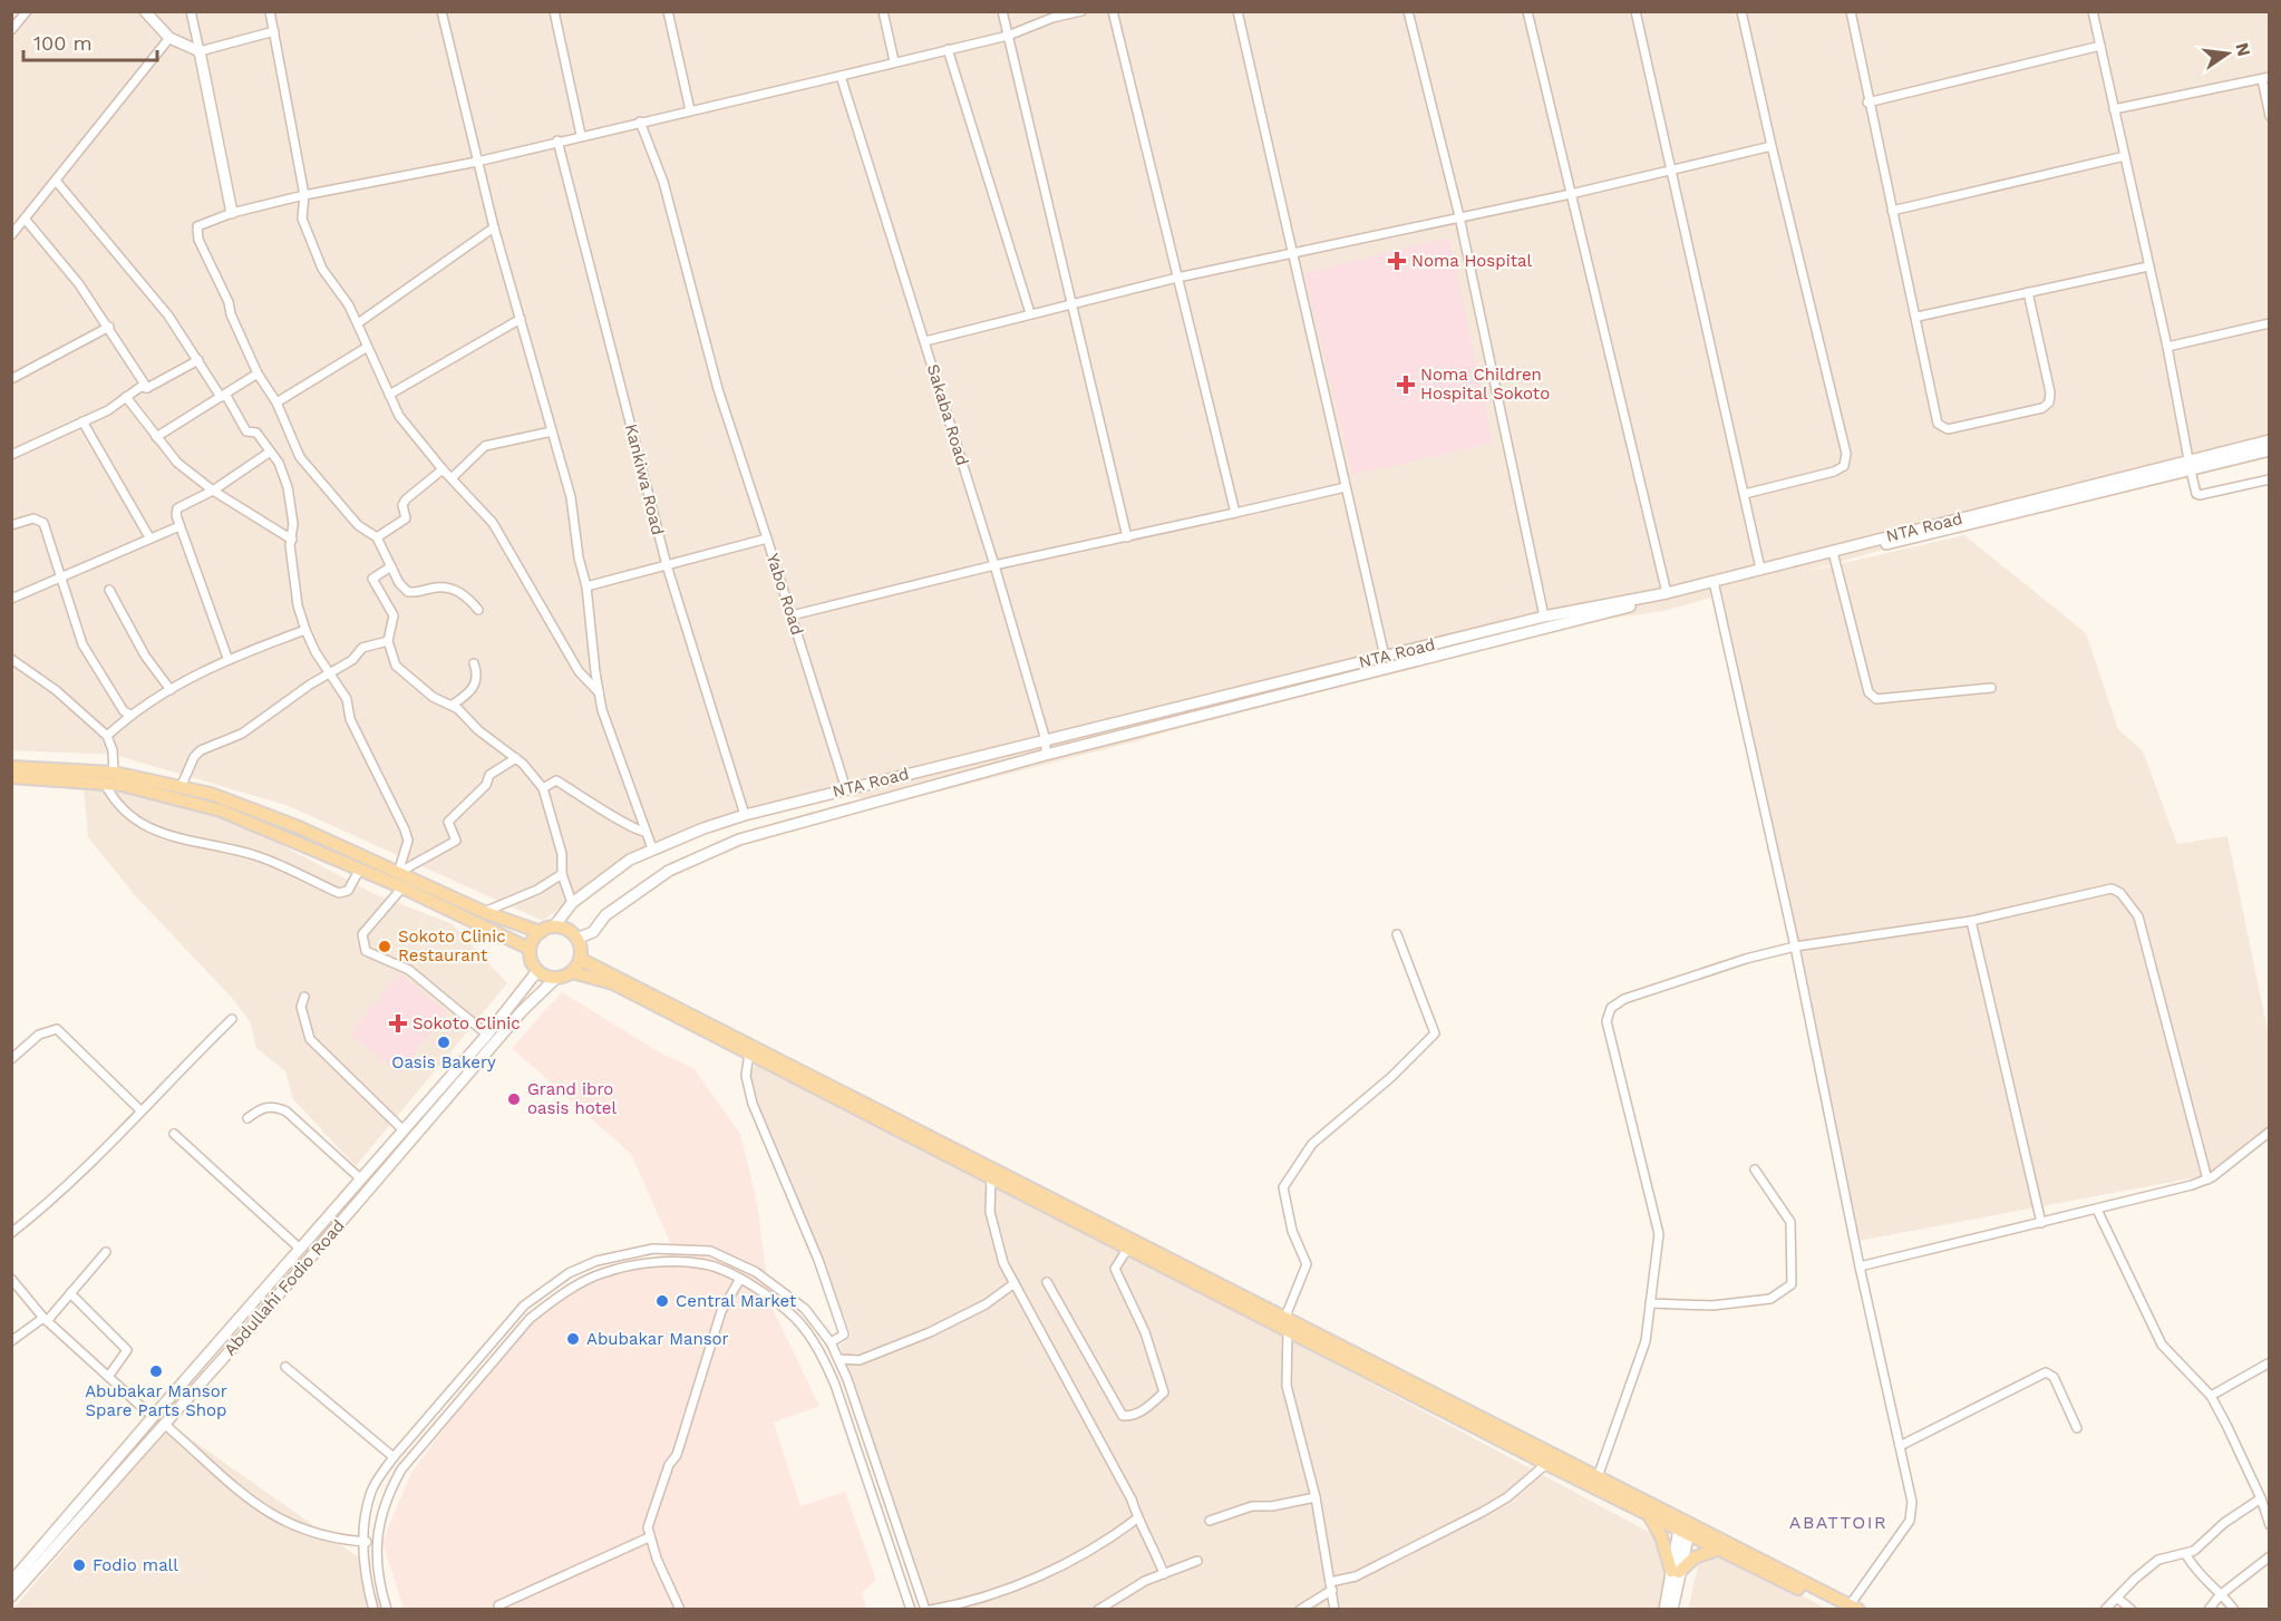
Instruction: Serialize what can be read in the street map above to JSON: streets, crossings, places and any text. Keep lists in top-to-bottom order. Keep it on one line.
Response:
{"streets":{"main road":["NTA Road","Abdullahi Fodio Road"],"street":["Sakaba Road","Kankiwa Road","Yabo Road"]},"crossings":[["Sakaba Road","NTA Road"],["Kankiwa Road","NTA Road"],["Kankiwa Road","Yabo Road"],["NTA Road","Yabo Road"],["NTA Road","Abdullahi Fodio Road"]],"districts":["ABATTOIR"],"places":{"health":["Noma Hospital","Noma Children Hospital Sokoto","Sokoto Clinic"],"other":["Sokoto Clinic Restaurant","Oasis Bakery","Grand ibro oasis hotel","Central Market","Abubakar Mansor","Abubakar Mansor Spare Parts Shop","Fodio mall"]},"scale_bar":"100 m","north":"right"}
